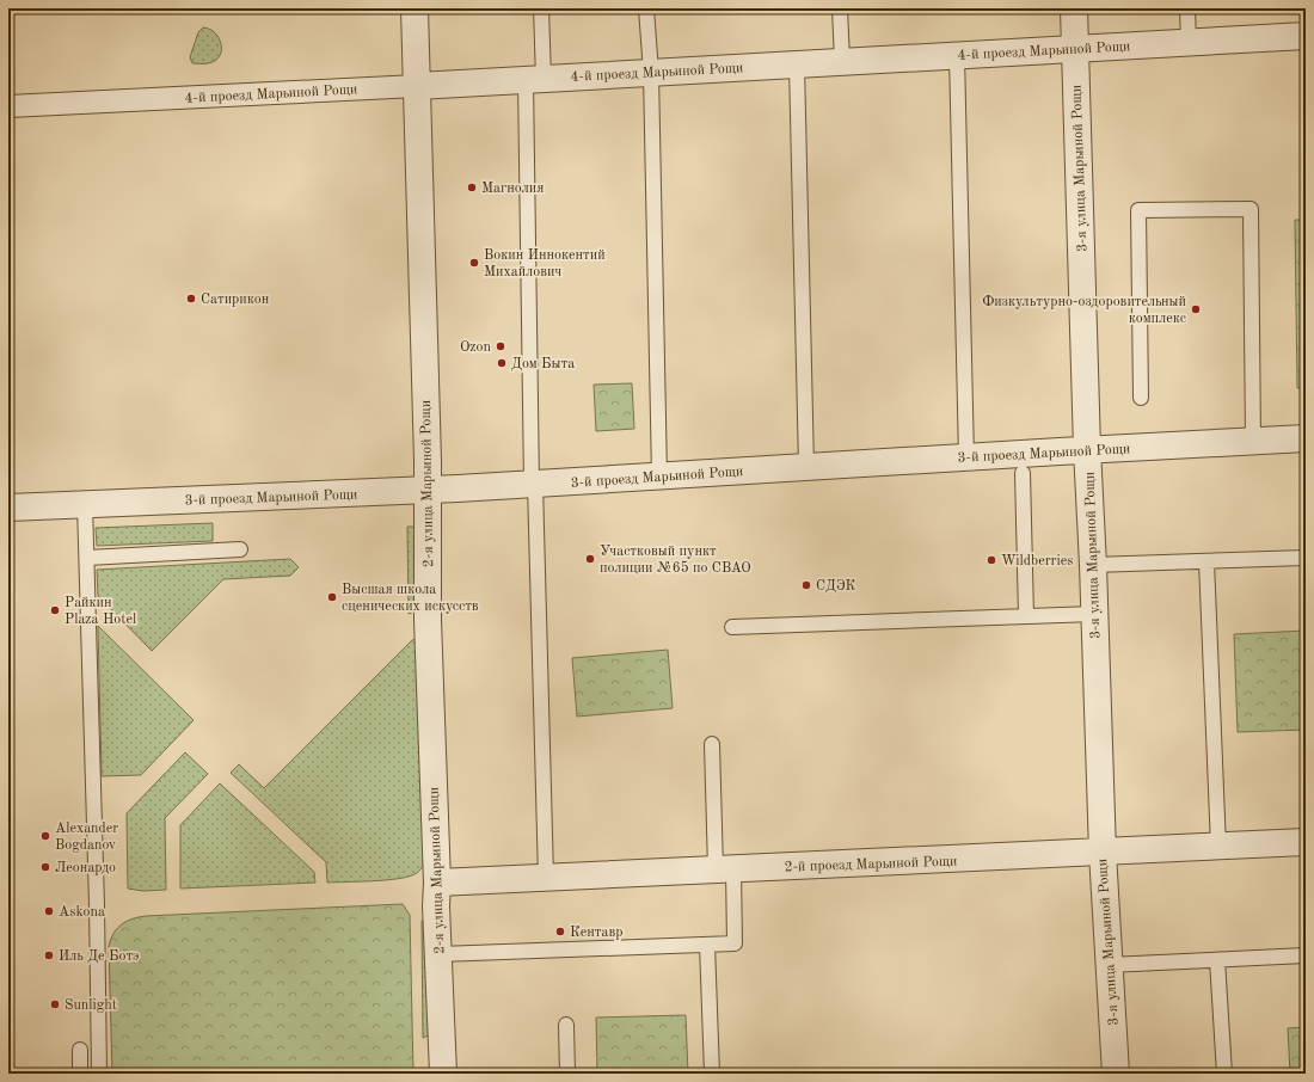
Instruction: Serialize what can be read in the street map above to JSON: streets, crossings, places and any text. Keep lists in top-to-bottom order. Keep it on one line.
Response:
{"streets":{"street":["4-й проезд Марьиной Рощи","3-я улица Марьиной Рощи","3-й проезд Марьиной Рощи","2-я улица Марьиной Рощи","2-й проезд Марьиной Рощи"]},"crossings":[["4-й проезд Марьиной Рощи","3-я улица Марьиной Рощи"],["4-й проезд Марьиной Рощи","2-я улица Марьиной Рощи"],["3-я улица Марьиной Рощи","3-й проезд Марьиной Рощи"],["3-я улица Марьиной Рощи","2-й проезд Марьиной Рощи"],["3-й проезд Марьиной Рощи","2-я улица Марьиной Рощи"],["2-я улица Марьиной Рощи","2-й проезд Марьиной Рощи"]],"places":["Магнолия","Вокин Иннокентий Михайлович","Сатирикон","Физкультурно-оздоровительный комплекс","Ozon","Дом Быта","Участковый пункт полиции №65 по СВАО","Wildberries","СДЭК","Высшая школа сценических искусств","Райкин Plaza Hotel","Alexander Bogdanov","Леонардо","Askona","Кентавр","Иль Де Ботэ","Sunlight"]}
